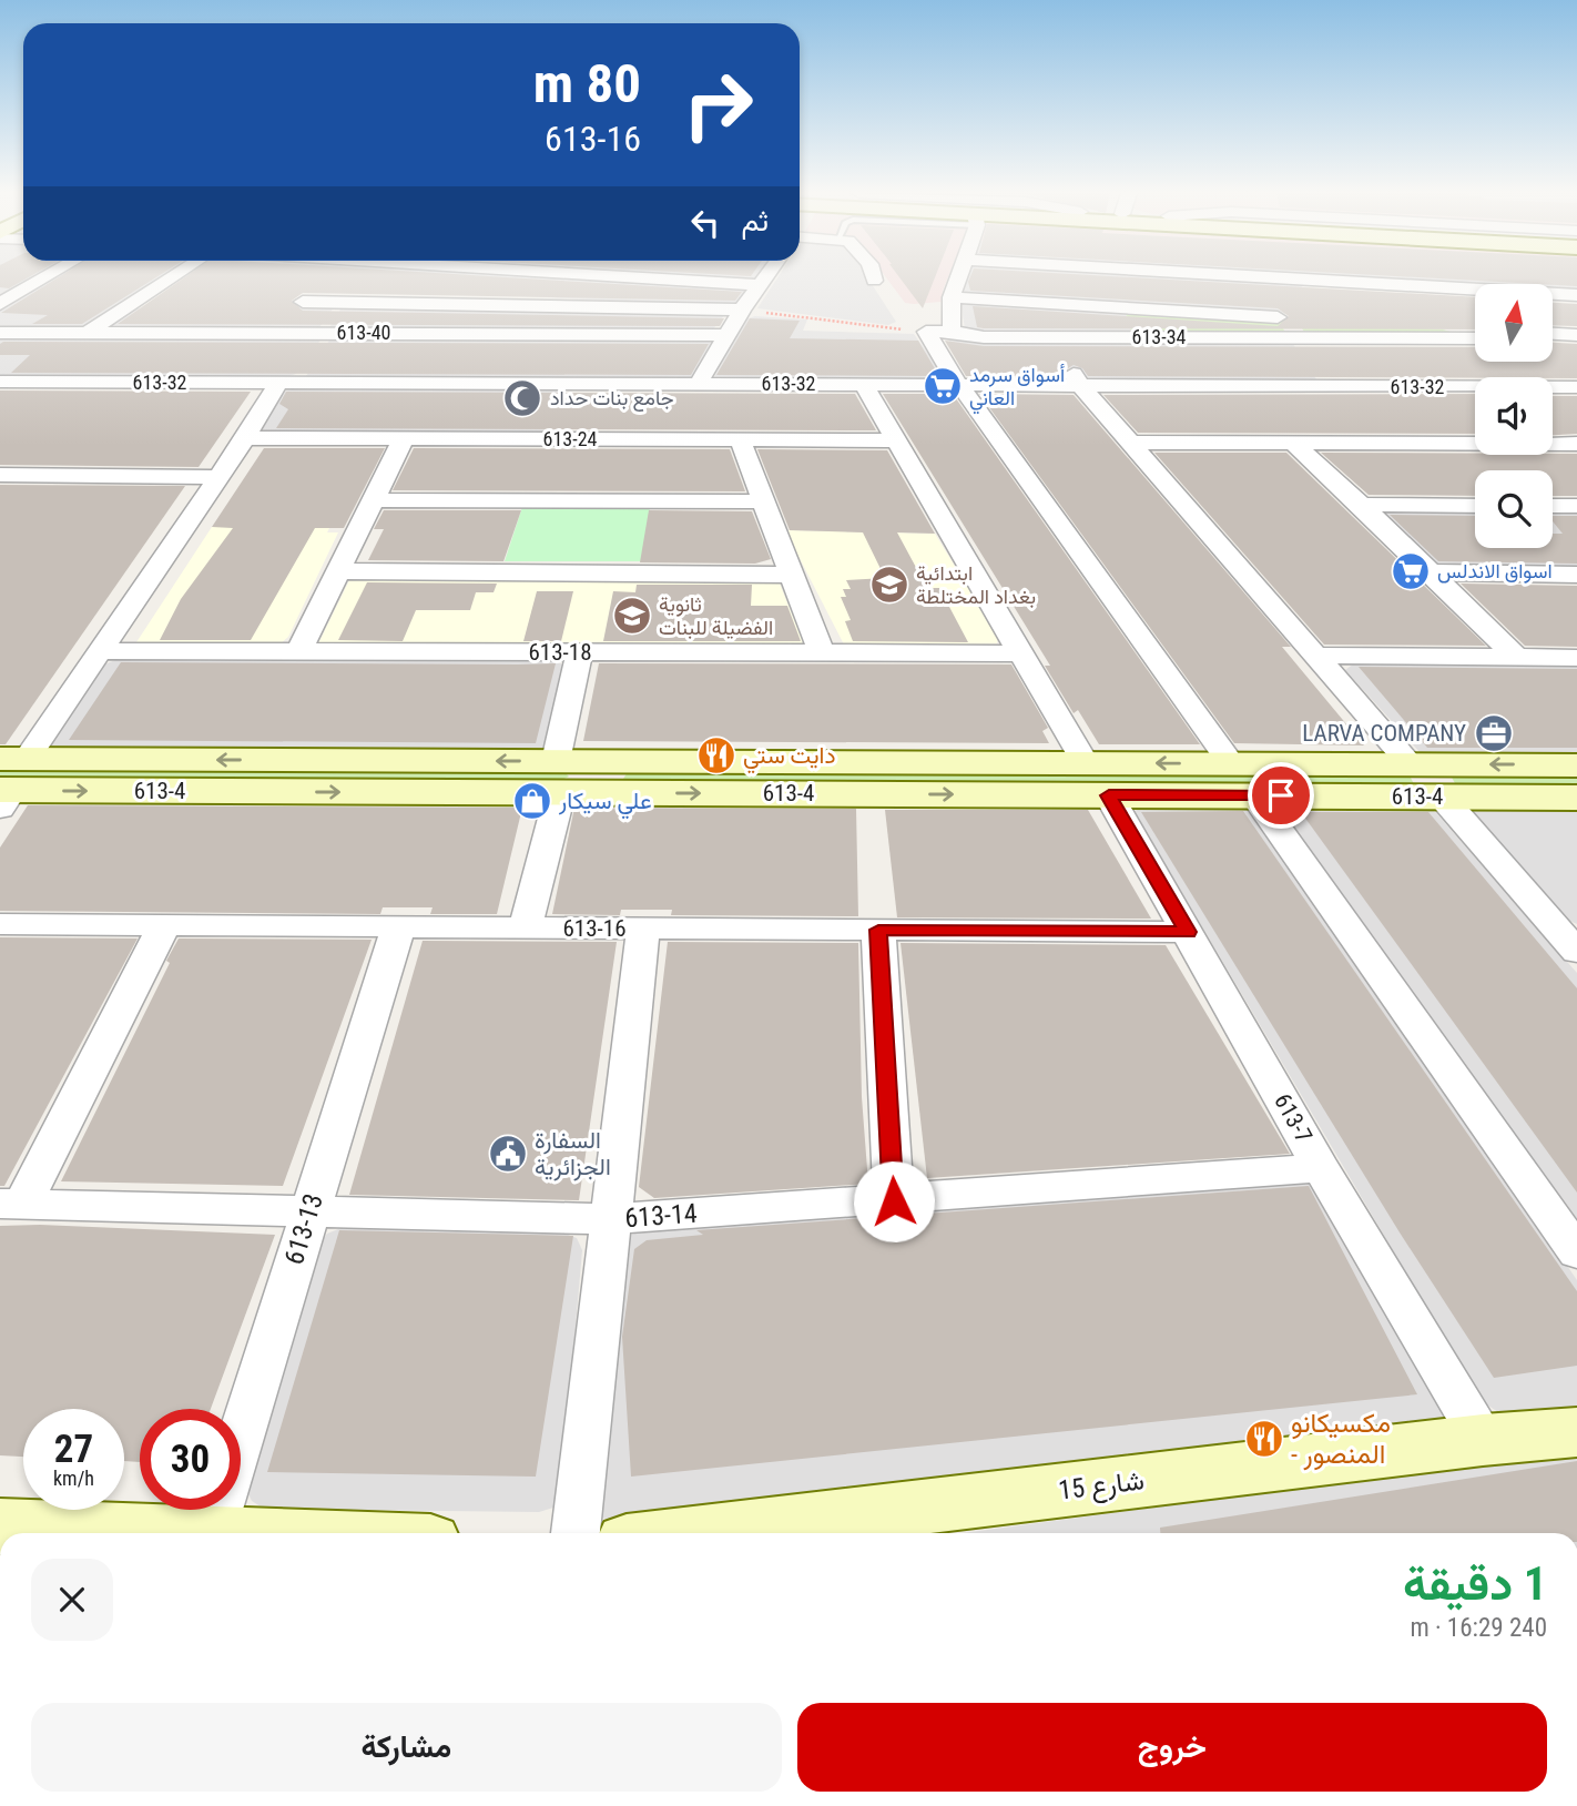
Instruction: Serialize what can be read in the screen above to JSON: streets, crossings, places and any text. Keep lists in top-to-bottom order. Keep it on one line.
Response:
{"streets":{"street":["613-40","613-34","613-32","613-24","613-18","613-4","613-16","613-7","613-14","613-13","شارع 15"]},"crossings":[["613-4","613-7"],["613-16","613-7"],["613-16","613-13"],["613-7","613-14"],["613-7","شارع 15"],["613-14","613-13"]],"places":{"supermarket":["أسواق سرمد العاني","اسواق الاندلس"],"mosque":["جامع بنات حداد"],"school or university":["ابتدائية بغداد المختلطة","ثانوية الفضيلة للبنات"],"office":["LARVA COMPANY"],"restaurant":["دايت ستي","مكسيكانو - المنصور"],"shop":["علي سيكار"],"public building":["السفارة الجزائرية"]},"north":"top","page":{"turn":["80 m","613-16"],"then":"ثم","speed":"27 km/h","limit":"30","heading":["1 دقيقة","240 m · 16:29"],"buttons":["خروج","مشاركة"]}}
